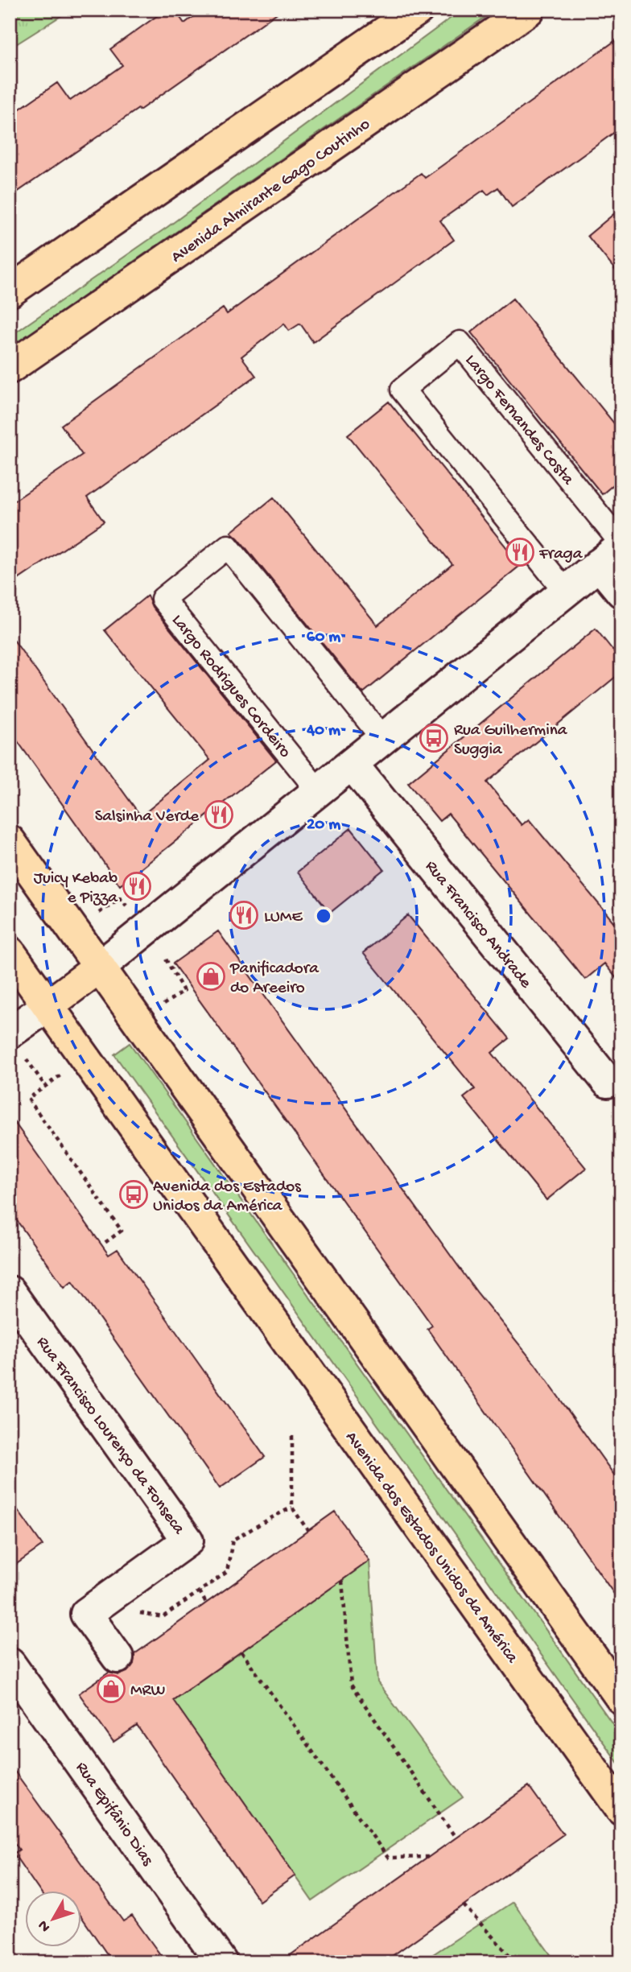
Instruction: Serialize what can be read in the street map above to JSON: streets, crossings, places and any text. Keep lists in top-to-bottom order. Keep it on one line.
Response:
{"streets":{"main road":["Avenida Almirante Gago Coutinho","Avenida dos Estados Unidos da América"],"street":["Largo Fernandes Costa","Largo Rodrigues Cordeiro","Rua Francisco Andrade","Rua Francisco Lourenço da Fonseca","Rua Epifânio Dias"]},"places":{"restaurant":["Fraga","Salsinha Verde","Juicy Kebab e Pizza","LUME"],"bus stop":["Rua Guilhermina Suggia","Avenida dos Estados Unidos da América"],"shop":["Panificadora do Areeiro","MRW"]},"north":"bottom left","rings":["60 m","40 m","20 m"]}
